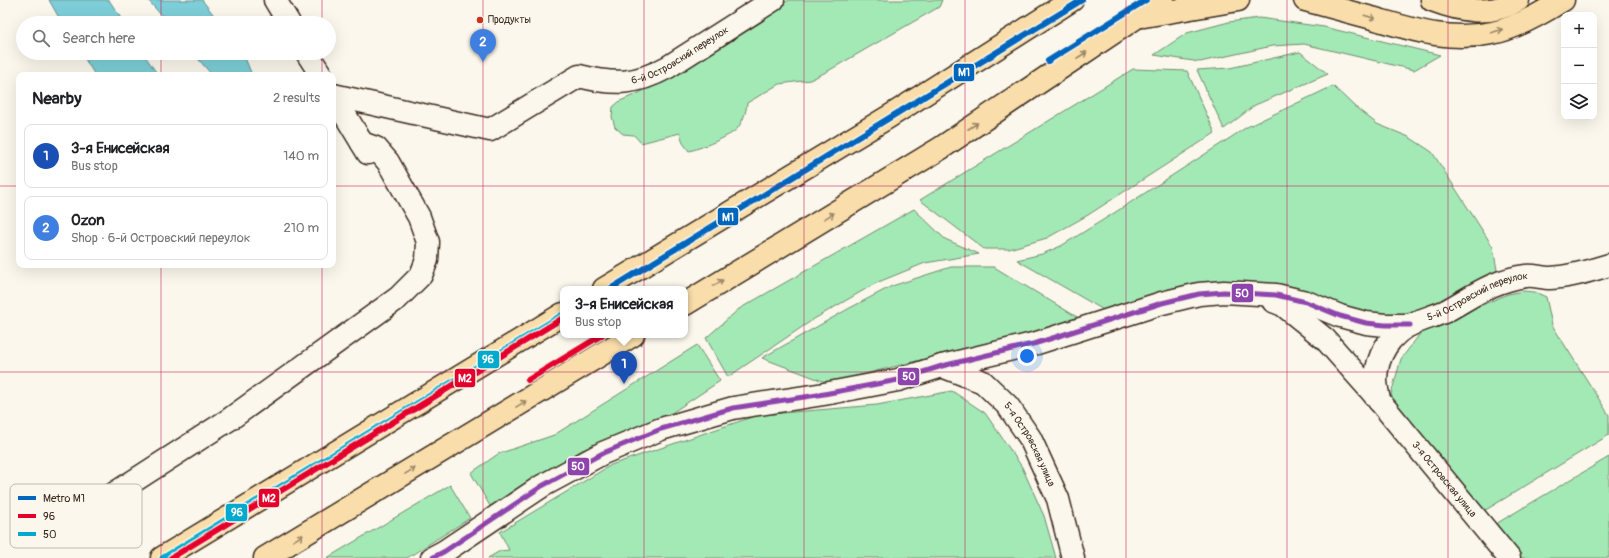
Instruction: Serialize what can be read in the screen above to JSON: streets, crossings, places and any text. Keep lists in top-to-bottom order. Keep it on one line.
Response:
{"streets":{"street":["6-й Островский переулок","5-й Островский переулок","5-я Островская улица","3-я Островская улица"]},"crossings":[["5-й Островский переулок","3-я Островская улица"]],"places":["Продукты"],"lines":["metro line M1","transit line 50","transit line 96","transit line M2"],"legend":["Metro M1","96","50"],"page":{"map_buttons":["+","−"],"search":"Search here","pins":["2","1"],"heading":["Nearby","2 results"],"list":[{"mark":"1","name":"3-я Енисейская","note":"Bus stop","value":"140 m"},{"mark":"2","name":"Ozon","note":"Shop · 6-й Островский переулок","value":"210 m"}],"popup":["3-я Енисейская","Bus stop"]}}
